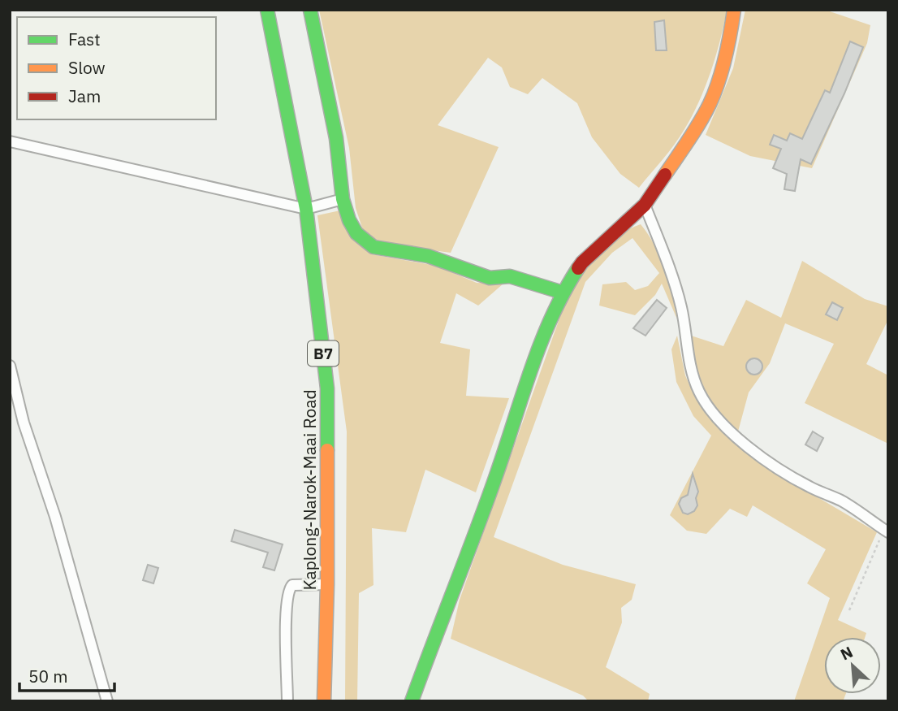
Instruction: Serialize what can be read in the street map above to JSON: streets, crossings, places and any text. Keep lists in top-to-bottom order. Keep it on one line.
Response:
{"streets":{"main road":["B7","Kaplong-Narok-Maai Road"]},"legend":["Fast","Slow","Jam"],"scale_bar":"50 m","north":"top left"}
